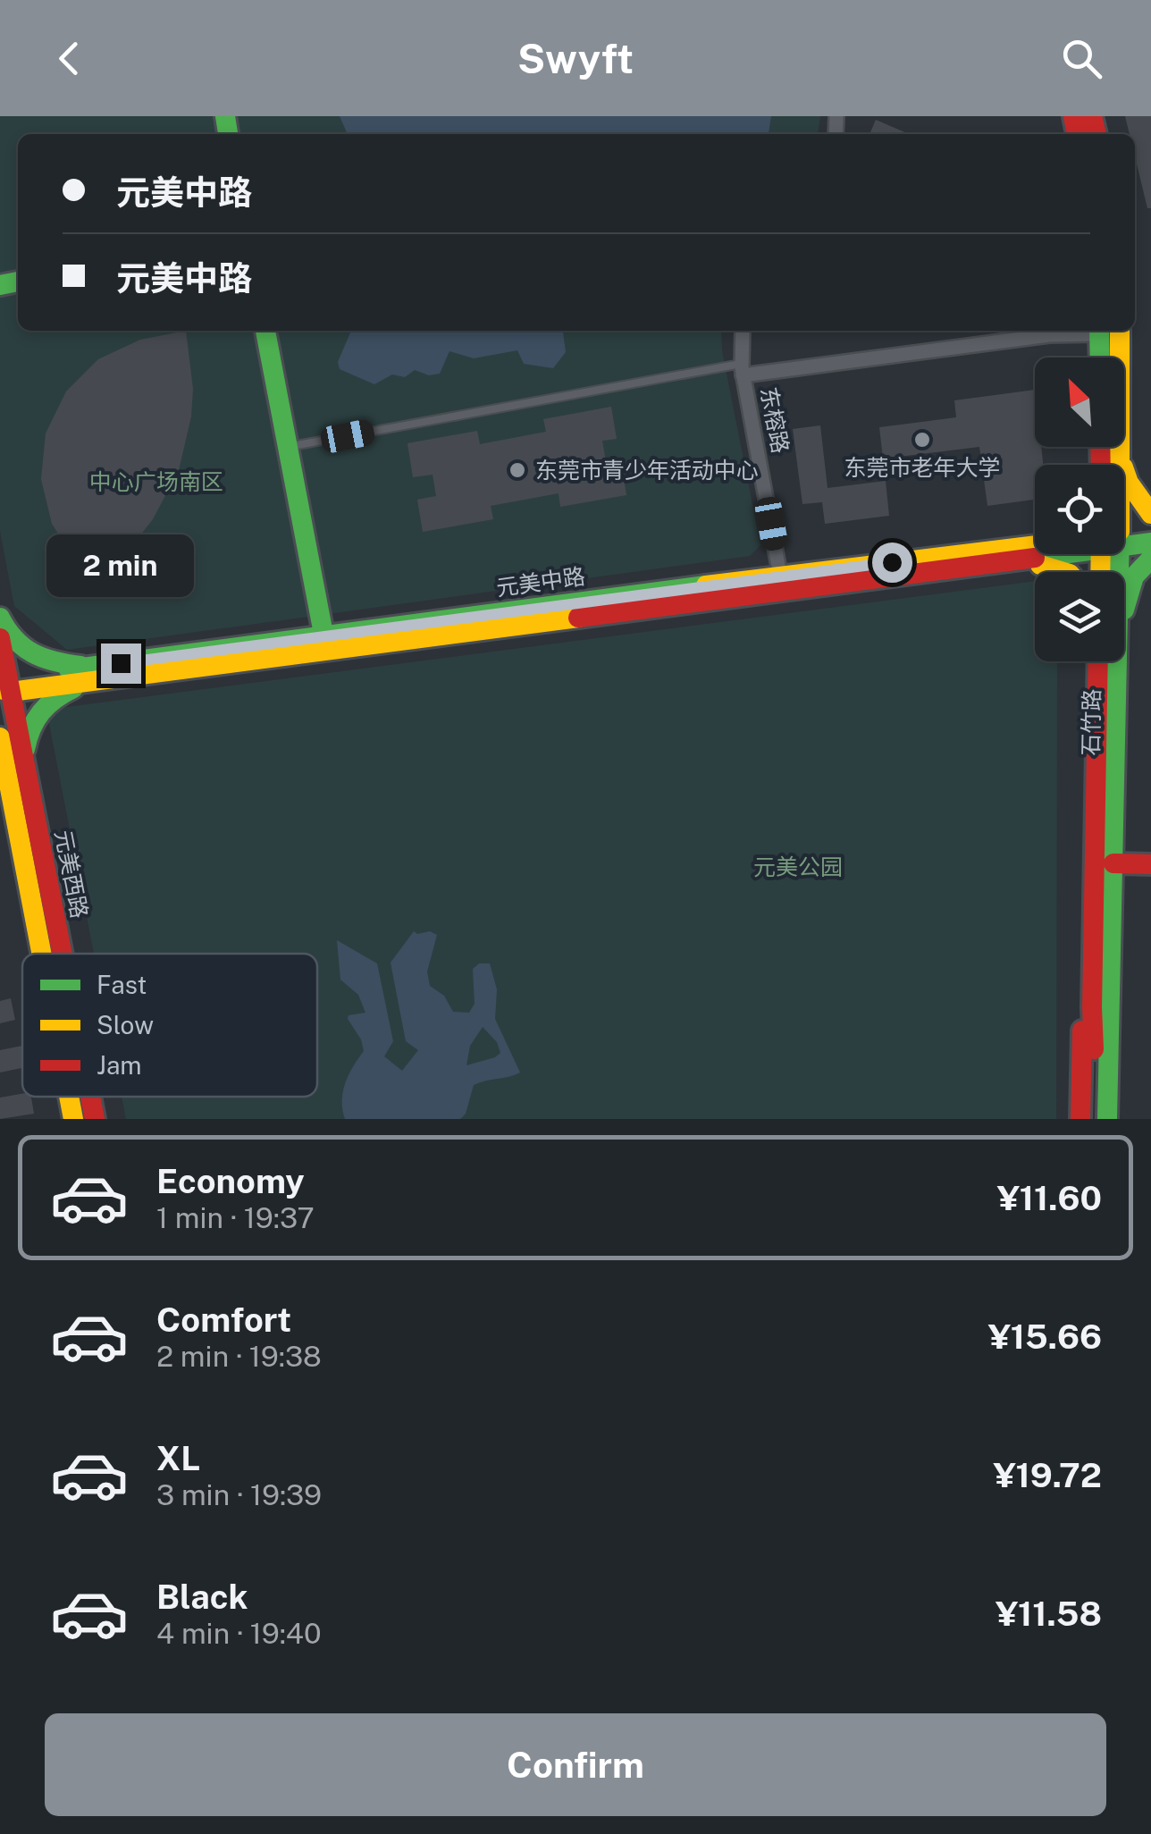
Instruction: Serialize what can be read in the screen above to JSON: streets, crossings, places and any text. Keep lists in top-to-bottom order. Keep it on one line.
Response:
{"streets":{"street":["东榕路","元美中路","石竹路","元美西路"]},"crossings":[["东榕路","元美中路"],["元美中路","元美西路"]],"parks":["中心广场南区","元美公园"],"places":["东莞市老年大学","东莞市青少年活动中心"],"legend":["Fast","Slow","Jam"],"north":"top left","page":{"header":"Swyft","banner":["元美中路","元美中路"],"bubble":"2 min","list":[{"name":"Economy","note":"1 min · 19:37","value":"¥11.60"},{"name":"Comfort","note":"2 min · 19:38","value":"¥15.66"},{"name":"XL","note":"3 min · 19:39","value":"¥19.72"},{"name":"Black","note":"4 min · 19:40","value":"¥11.58"}],"buttons":"Confirm"}}
